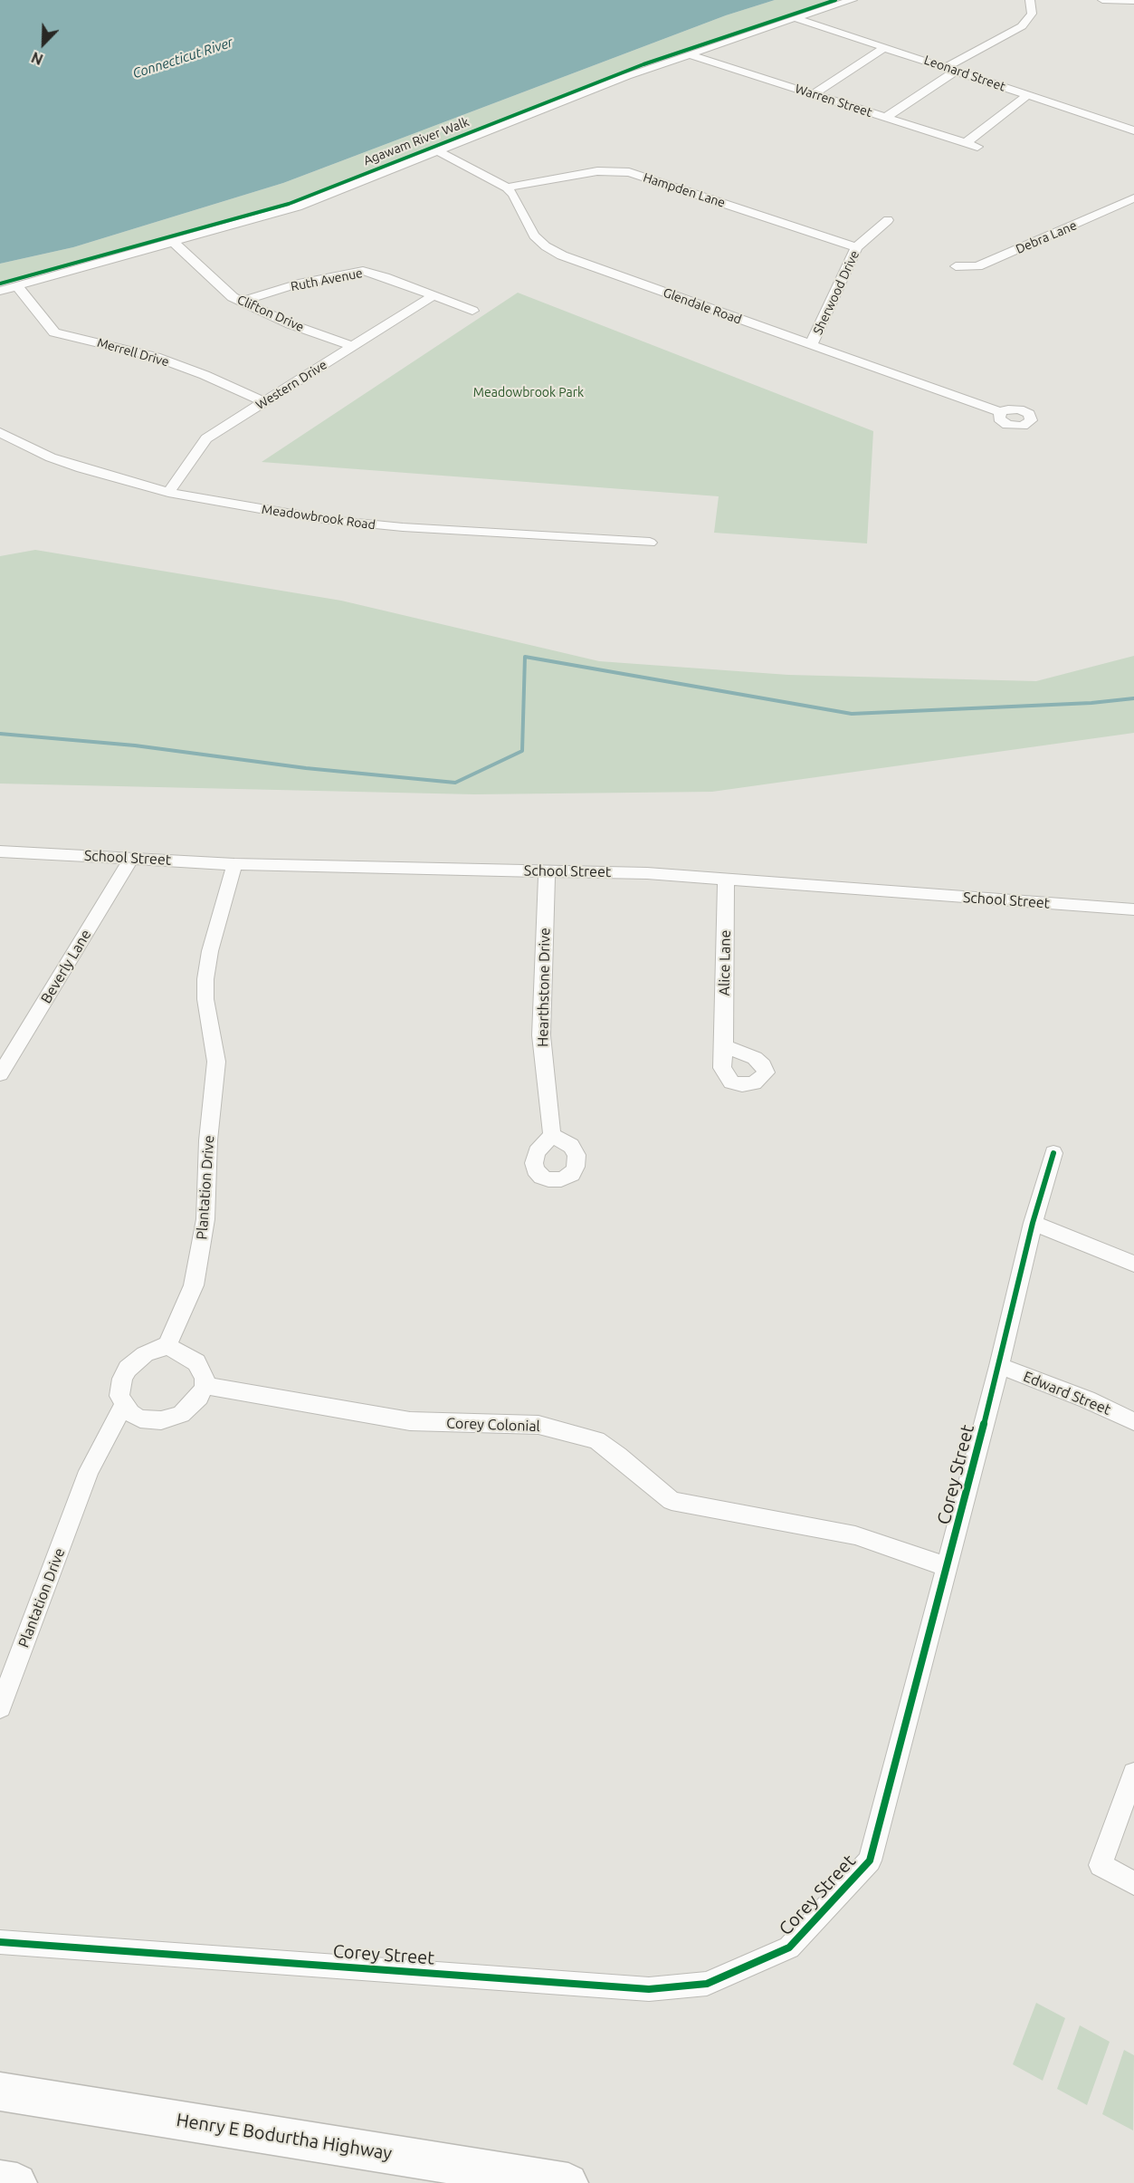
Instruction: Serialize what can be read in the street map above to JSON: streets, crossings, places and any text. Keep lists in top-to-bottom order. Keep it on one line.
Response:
{"streets":{"highway":["Henry E Bodurtha Highway"],"street":["Leonard Street","Warren Street","Hampden Lane","Debra Lane","Ruth Avenue","Sherwood Drive","Glendale Road","Clifton Drive","Merrell Drive","Western Drive","Meadowbrook Road","School Street","Alice Lane","Beverly Lane","Hearthstone Drive","Plantation Drive","Edward Street","Corey Colonial","Corey Street"],"cycle path":["Agawam River Walk"]},"crossings":[["Hampden Lane","Sherwood Drive"],["Hampden Lane","Glendale Road"],["Ruth Avenue","Clifton Drive"],["Ruth Avenue","Western Drive"],["Sherwood Drive","Glendale Road"],["Clifton Drive","Western Drive"],["Merrell Drive","Western Drive"],["Western Drive","Meadowbrook Road"],["School Street","Alice Lane"],["School Street","Beverly Lane"],["School Street","Hearthstone Drive"],["School Street","Plantation Drive"],["Plantation Drive","Corey Colonial"],["Edward Street","Corey Street"],["Corey Colonial","Corey Street"]],"water":["Connecticut River"],"parks":["Meadowbrook Park"],"north":"bottom left"}
